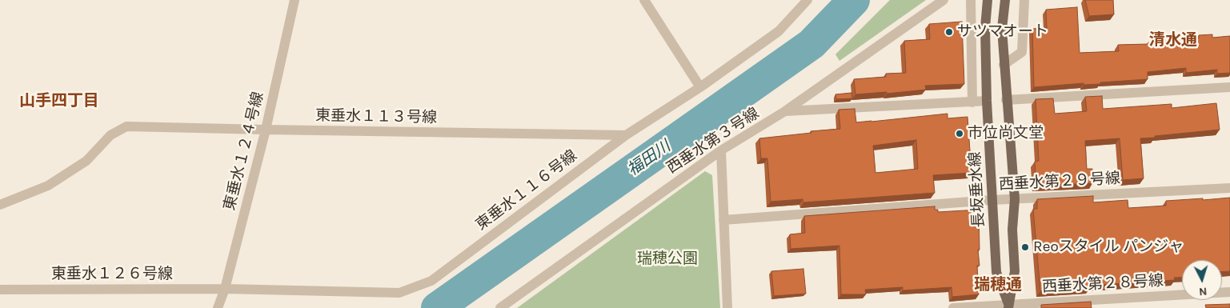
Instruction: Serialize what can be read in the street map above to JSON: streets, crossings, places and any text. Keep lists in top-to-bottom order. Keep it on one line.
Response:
{"streets":{"main road":["長坂垂水線"],"street":["東垂水１１３号線","西垂水第３号線","東垂水１２４号線","西垂水第２９号線","東垂水１１６号線","東垂水１２６号線","西垂水第２８号線"]},"crossings":[["東垂水１１３号線","東垂水１２４号線"],["東垂水１１３号線","東垂水１１６号線"],["東垂水１２４号線","東垂水１１６号線"],["東垂水１２４号線","東垂水１２６号線"],["西垂水第２９号線","長坂垂水線"],["長坂垂水線","西垂水第２８号線"],["東垂水１１６号線","東垂水１２６号線"]],"districts":["清水通","山手四丁目","瑞穂通"],"water":["福田川"],"parks":["瑞穂公園"],"places":["サツマオート","市位尚文堂","Reoスタイル パンジャ"],"north":"bottom"}
